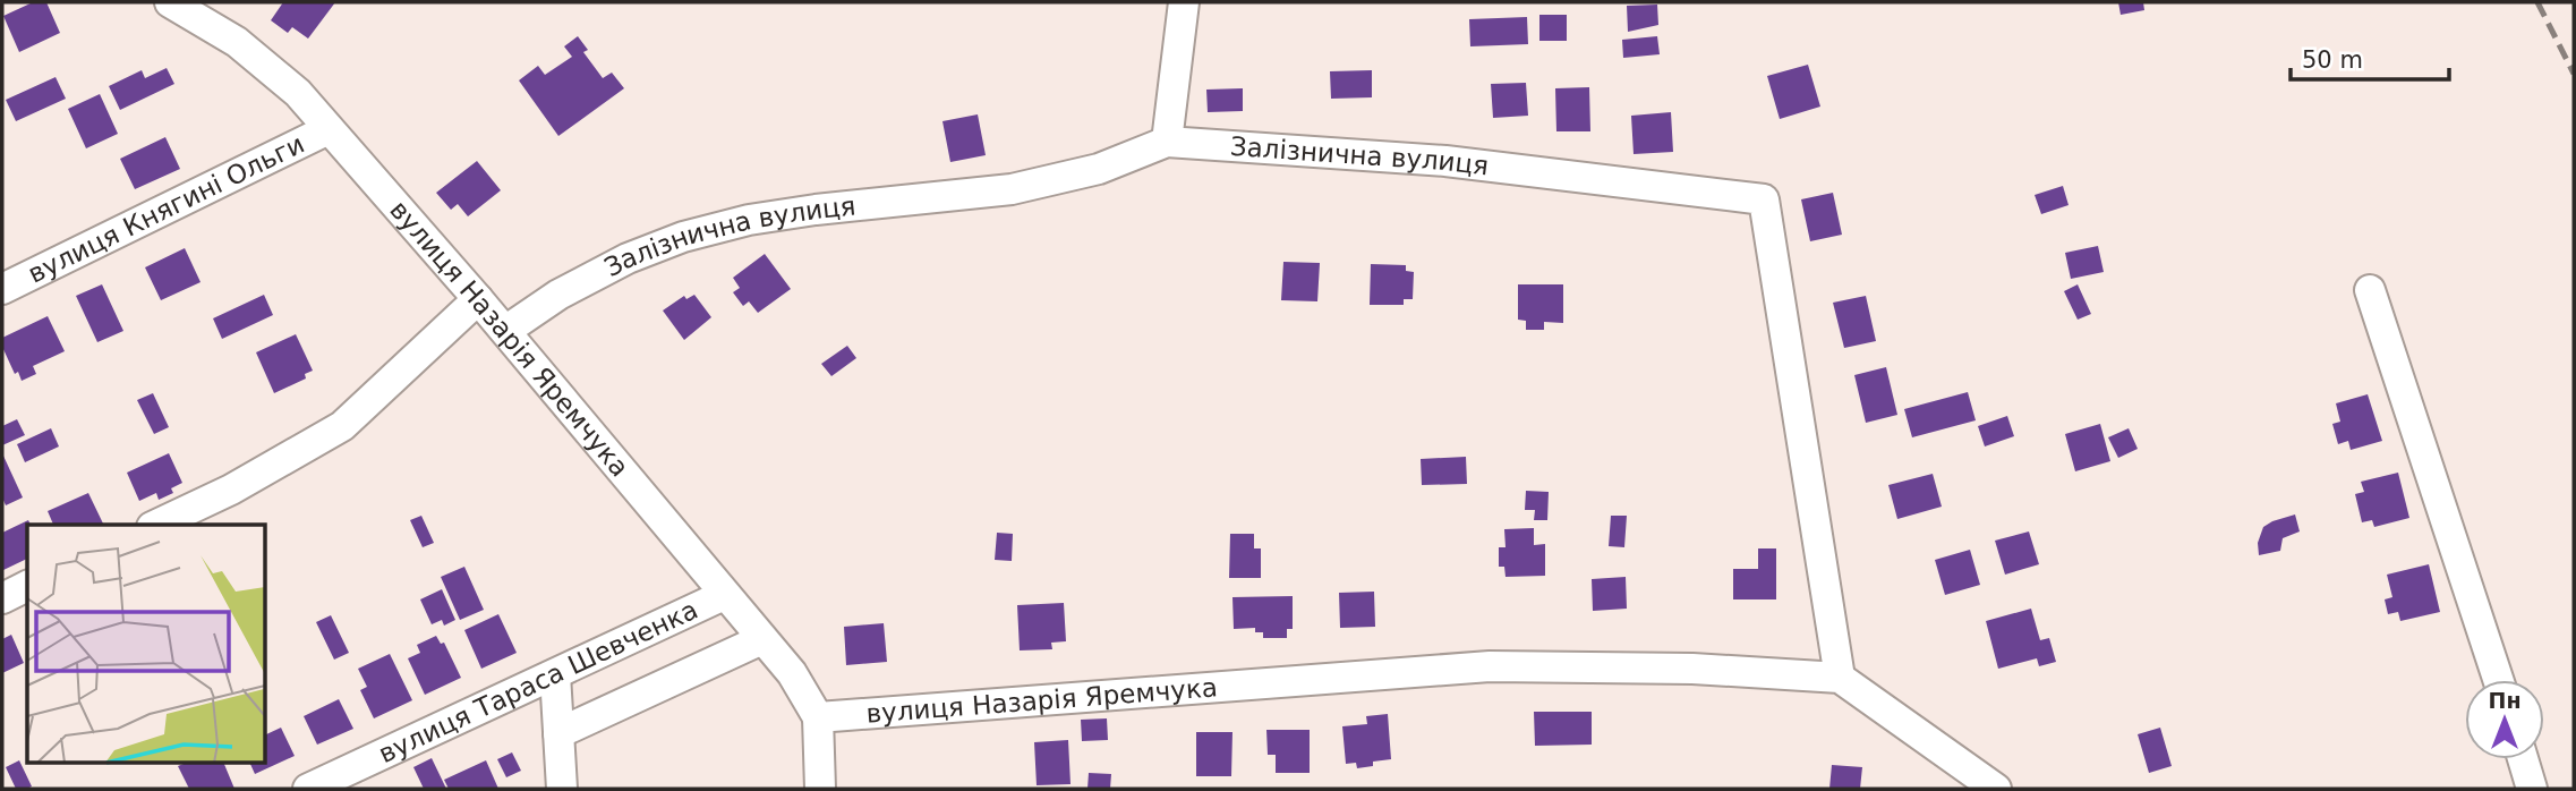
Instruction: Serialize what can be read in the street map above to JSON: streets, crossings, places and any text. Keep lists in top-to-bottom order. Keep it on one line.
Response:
{"streets":{"street":["Залізнична вулиця","вулиця Княгині Ольги","вулиця Назарія Яремчука","вулиця Тараса Шевченка"]},"crossings":[["Залізнична вулиця","вулиця Назарія Яремчука"],["вулиця Княгині Ольги","вулиця Назарія Яремчука"],["вулиця Назарія Яремчука","вулиця Тараса Шевченка"]],"scale_bar":"50 m","north":"top"}
